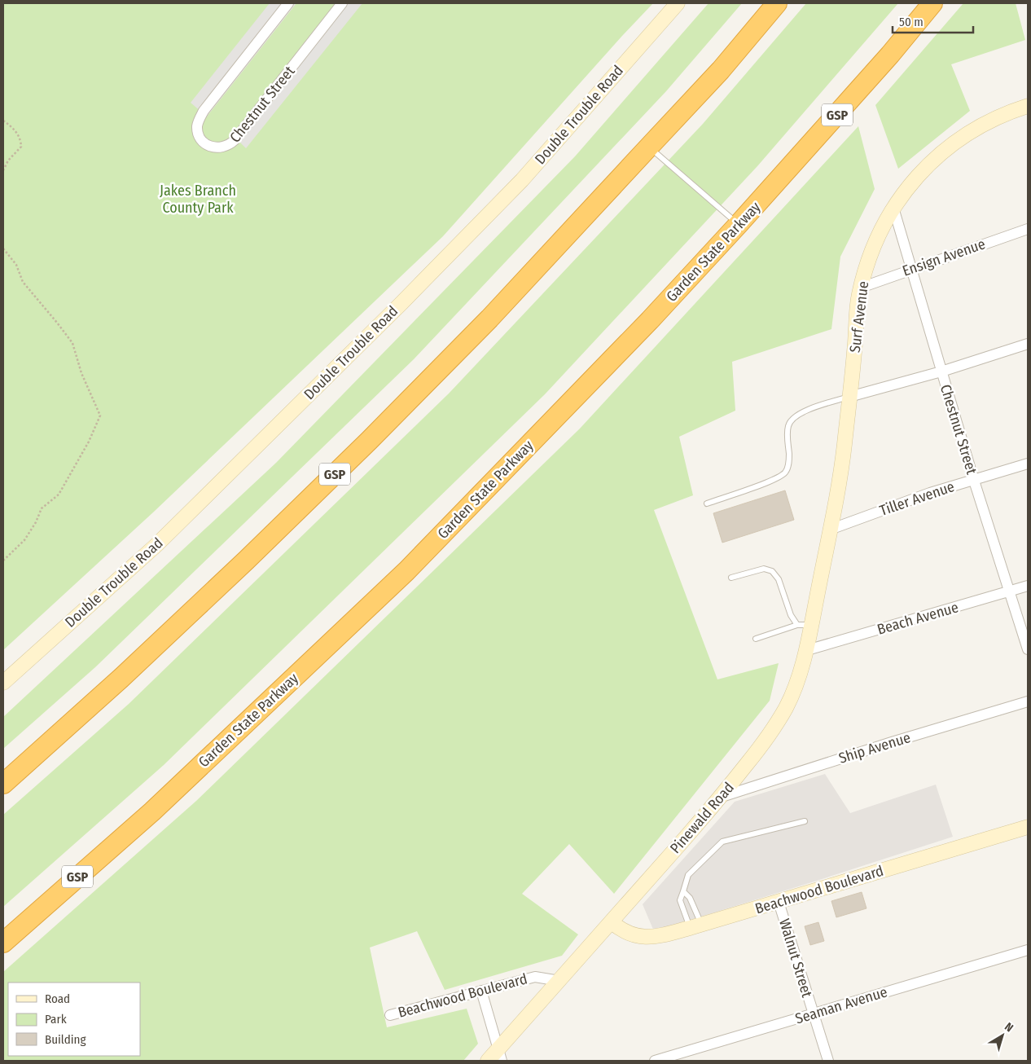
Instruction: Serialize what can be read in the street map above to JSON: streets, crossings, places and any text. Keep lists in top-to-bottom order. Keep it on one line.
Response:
{"streets":{"highway":["GSP","Garden State Parkway"],"main road":["Double Trouble Road","Surf Avenue","Pinewald Road","Beachwood Boulevard"],"street":["Chestnut Street","Ensign Avenue","Tiller Avenue","Beach Avenue","Ship Avenue","Walnut Street","Seaman Avenue"]},"crossings":[["Chestnut Street","Ensign Avenue"],["Chestnut Street","Surf Avenue"],["Chestnut Street","Tiller Avenue"],["Chestnut Street","Beach Avenue"],["Ensign Avenue","Surf Avenue"],["Surf Avenue","Tiller Avenue"],["Surf Avenue","Pinewald Road"],["Tiller Avenue","Pinewald Road"],["Beach Avenue","Pinewald Road"],["Ship Avenue","Pinewald Road"],["Pinewald Road","Beachwood Boulevard"],["Beachwood Boulevard","Walnut Street"],["Walnut Street","Seaman Avenue"]],"parks":["Jakes Branch County Park"],"legend":["Road","Park","Building"],"scale_bar":"50 m","north":"top right"}
